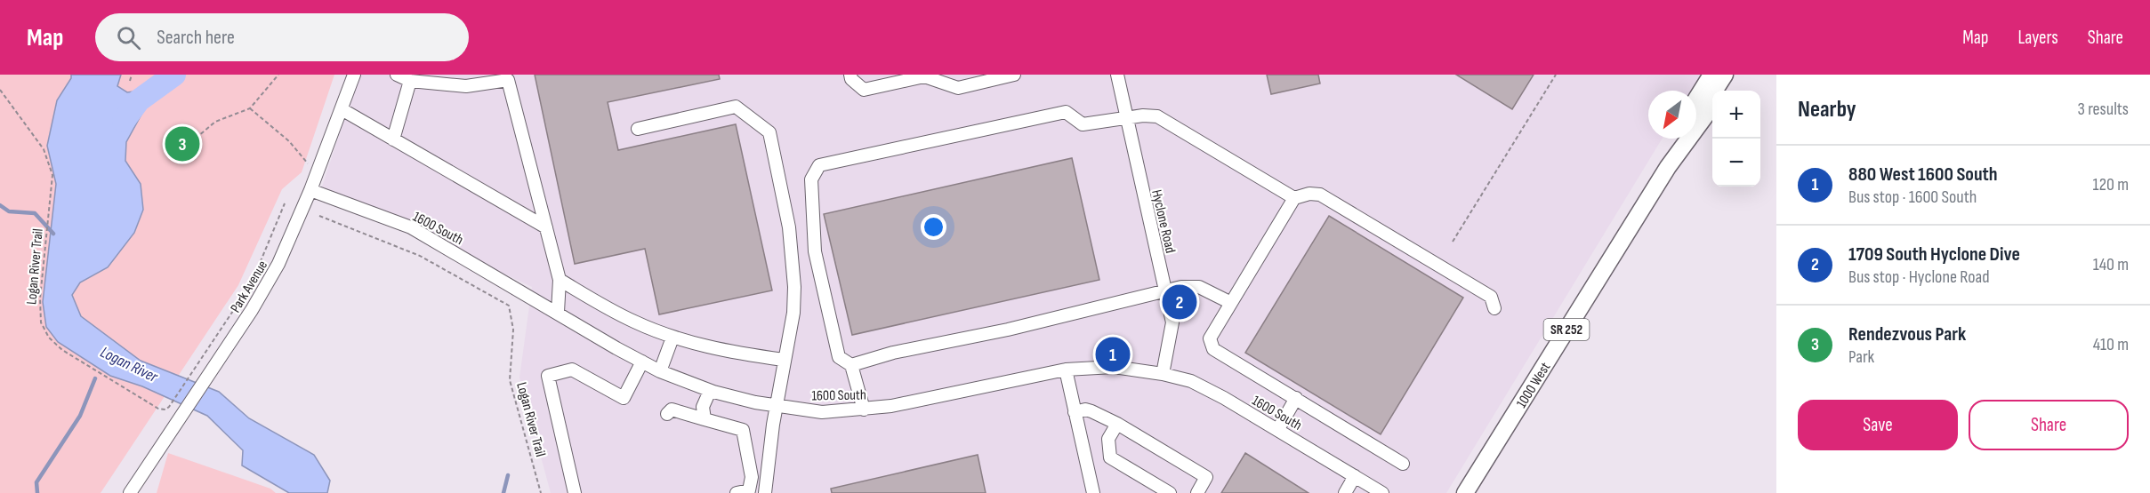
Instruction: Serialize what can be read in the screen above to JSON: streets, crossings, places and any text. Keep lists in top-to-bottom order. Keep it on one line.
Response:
{"streets":{"main road":["SR 252","1000 West"],"street":["Hyclone Road","1600 South","Park Avenue"],"path":["Logan River Trail"]},"crossings":[["Hyclone Road","1600 South"],["1600 South","Park Avenue"]],"water":["Logan River"],"north":"bottom left","page":{"header":"Map","search":"Search here","nav":["Map","Layers","Share"],"heading":["Nearby","3 results"],"map_buttons":["+","−"],"pins":["3","2","1"],"list":[{"mark":"1","name":"880 West 1600 South","note":"Bus stop · 1600 South","value":"120 m"},{"mark":"2","name":"1709 South Hyclone Dive","note":"Bus stop · Hyclone Road","value":"140 m"},{"mark":"3","name":"Rendezvous Park","note":"Park","value":"410 m"}],"buttons":["Save","Share"]}}
